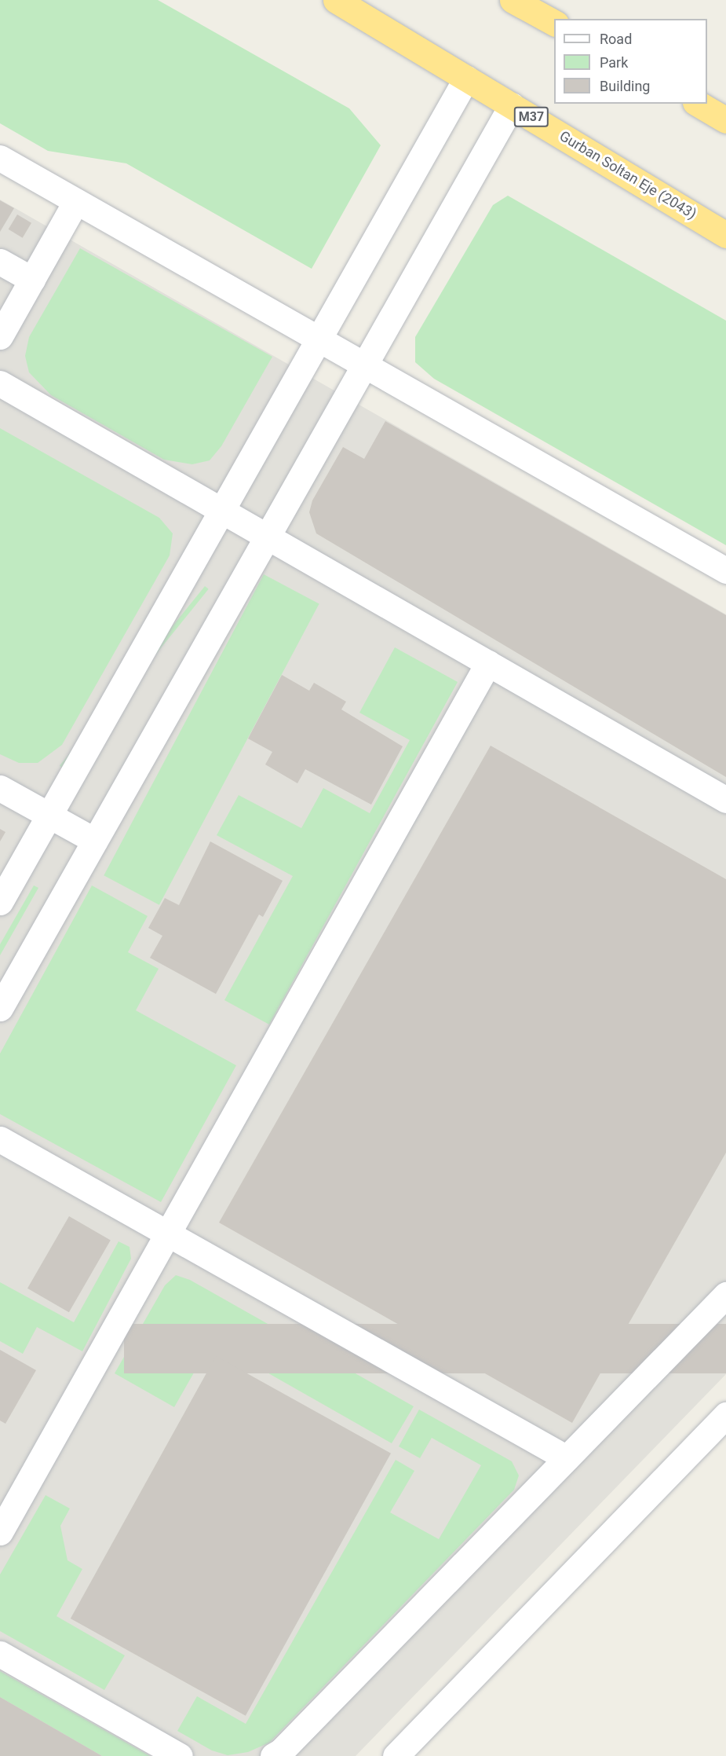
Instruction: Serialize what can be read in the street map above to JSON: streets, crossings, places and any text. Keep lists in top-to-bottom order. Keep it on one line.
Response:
{"streets":{"highway":["M37","Gurban Soltan Eje (2043)"]},"legend":["Road","Park","Building"]}
